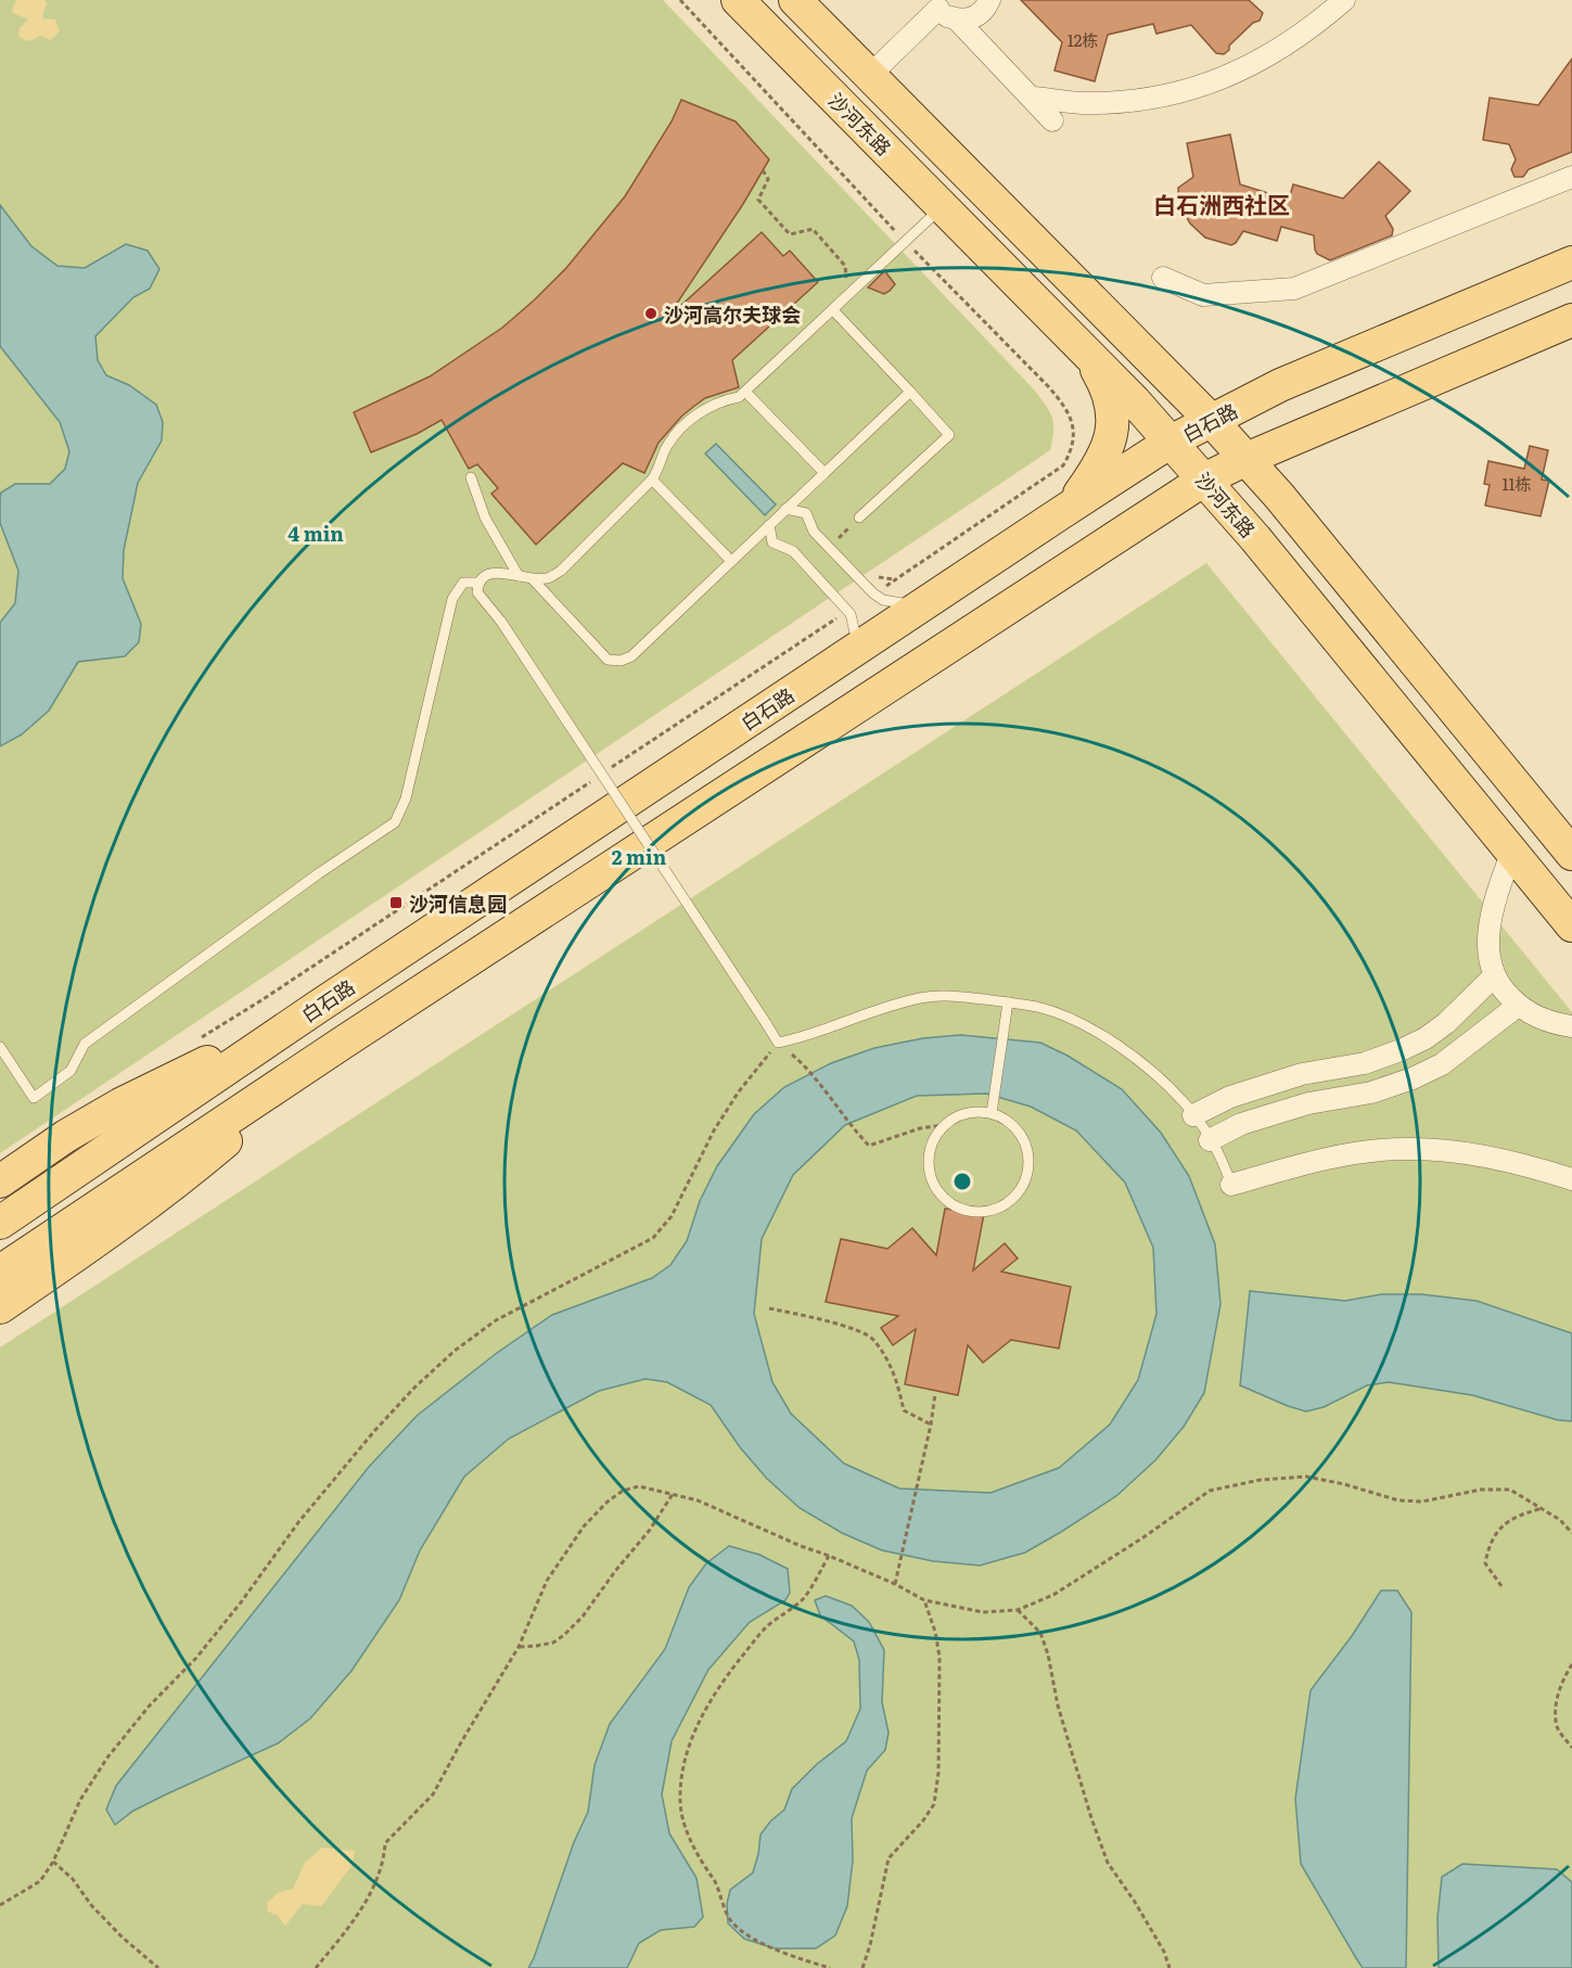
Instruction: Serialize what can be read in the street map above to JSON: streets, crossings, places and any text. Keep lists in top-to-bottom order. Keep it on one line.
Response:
{"streets":{"main road":["沙河东路","白石路"]},"crossings":[["沙河东路","白石路"]],"districts":["白石洲西社区"],"places":{"other":["沙河高尔夫球会"],"transit":["沙河信息园"]},"house_numbers":["12栋","11栋"],"rings":["4 min","2 min"]}
